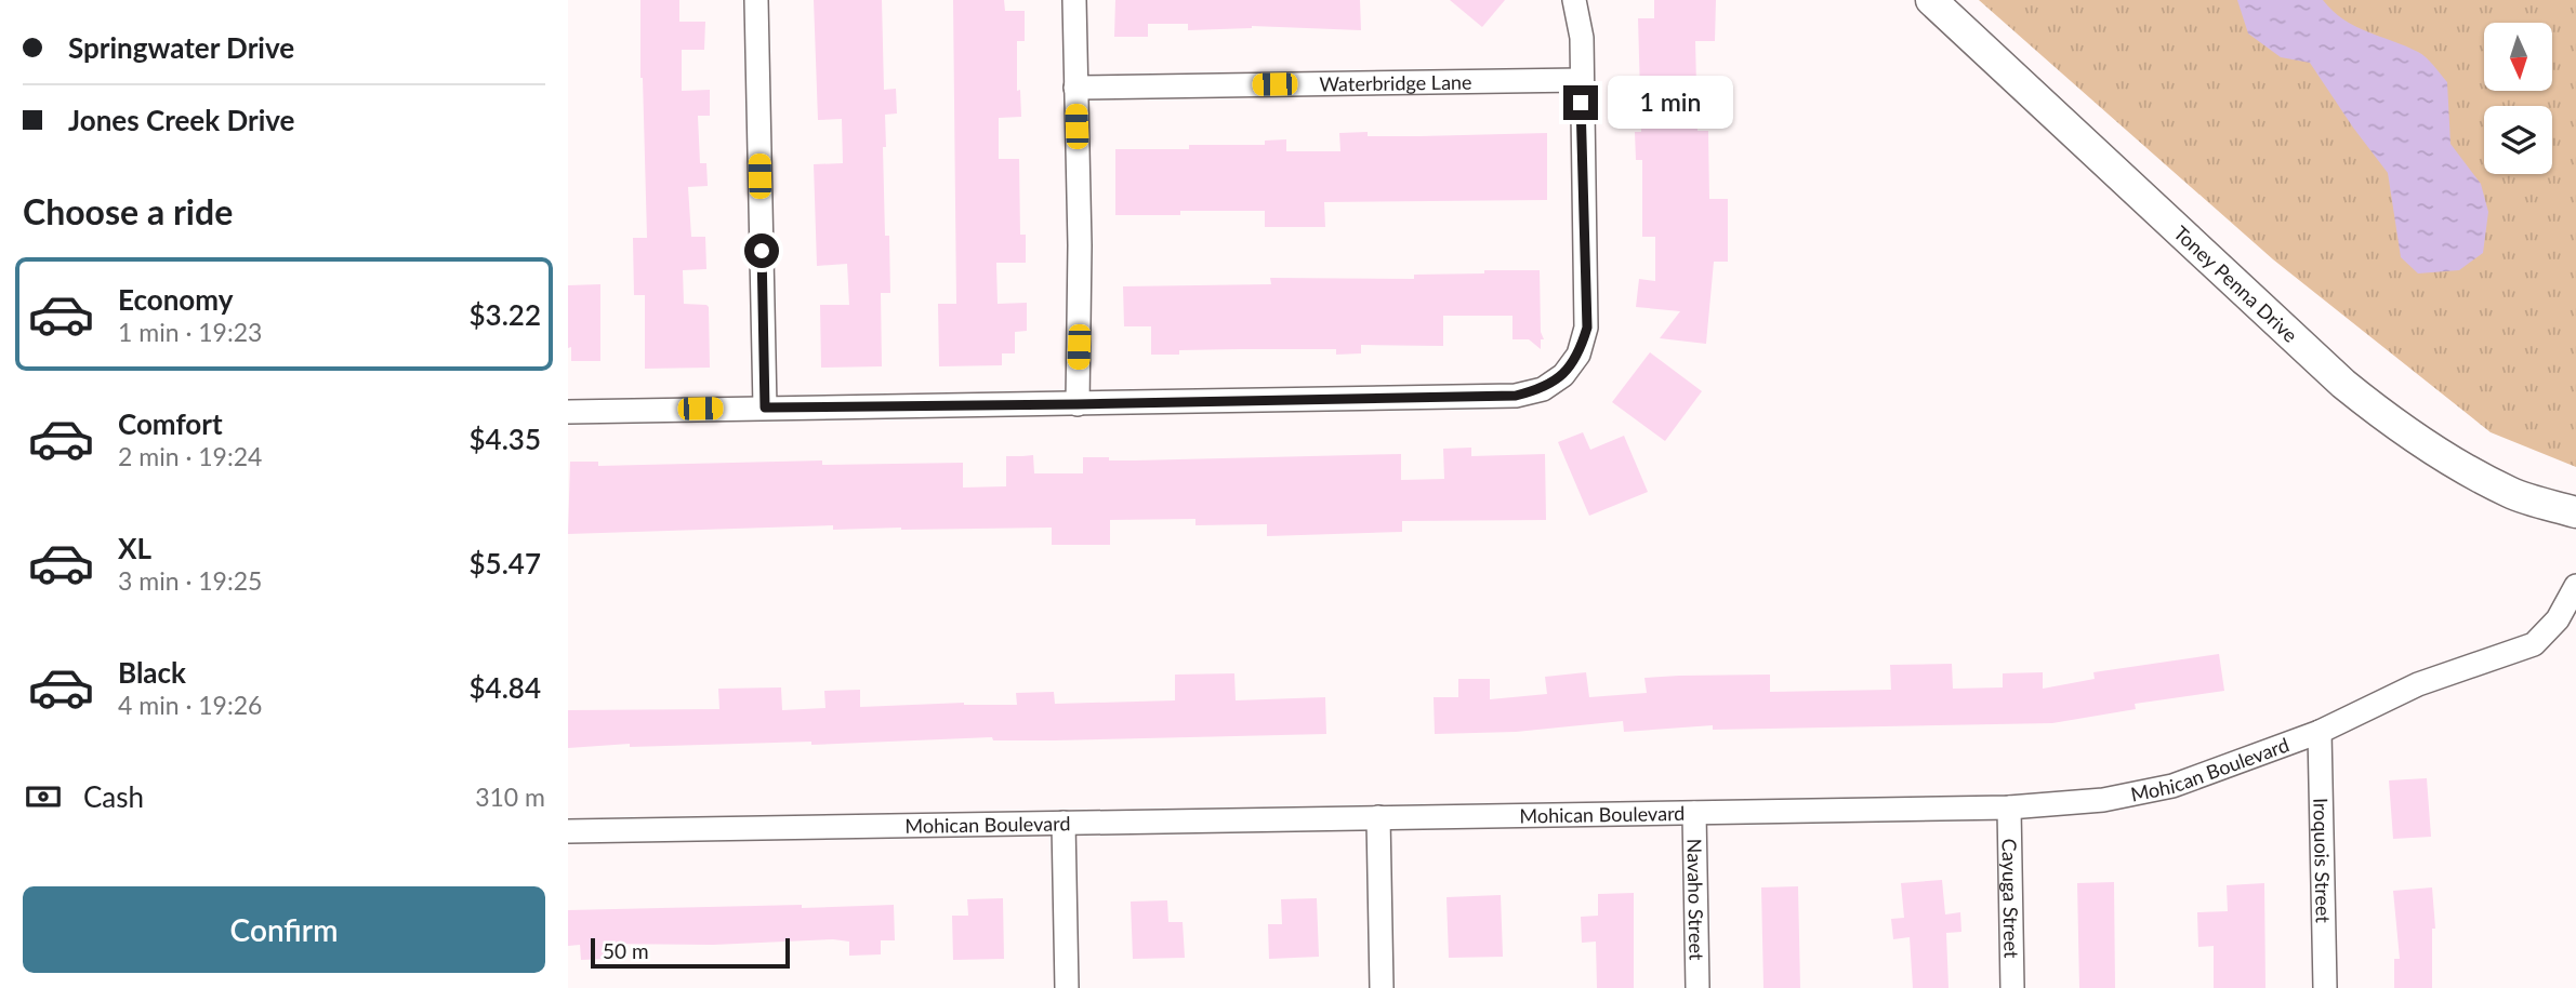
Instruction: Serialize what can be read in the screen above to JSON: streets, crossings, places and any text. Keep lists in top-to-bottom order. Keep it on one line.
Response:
{"streets":{"street":["Waterbridge Lane","Toney Penna Drive","Mohican Boulevard","Iroquois Street","Cayuga Street","Navaho Street"]},"crossings":[["Mohican Boulevard","Iroquois Street"],["Mohican Boulevard","Cayuga Street"],["Mohican Boulevard","Navaho Street"]],"scale_bar":"50 m","north":"bottom","page":{"banner":["Springwater Drive","Jones Creek Drive"],"bubble":"1 min","heading":"Choose a ride","list":[{"name":"Economy","note":"1 min · 19:23","value":"$3.22"},{"name":"Comfort","note":"2 min · 19:24","value":"$4.35"},{"name":"XL","note":"3 min · 19:25","value":"$5.47"},{"name":"Black","note":"4 min · 19:26","value":"$4.84"}],"pay":["Cash","310 m"],"buttons":"Confirm","scale":"50 m"}}
